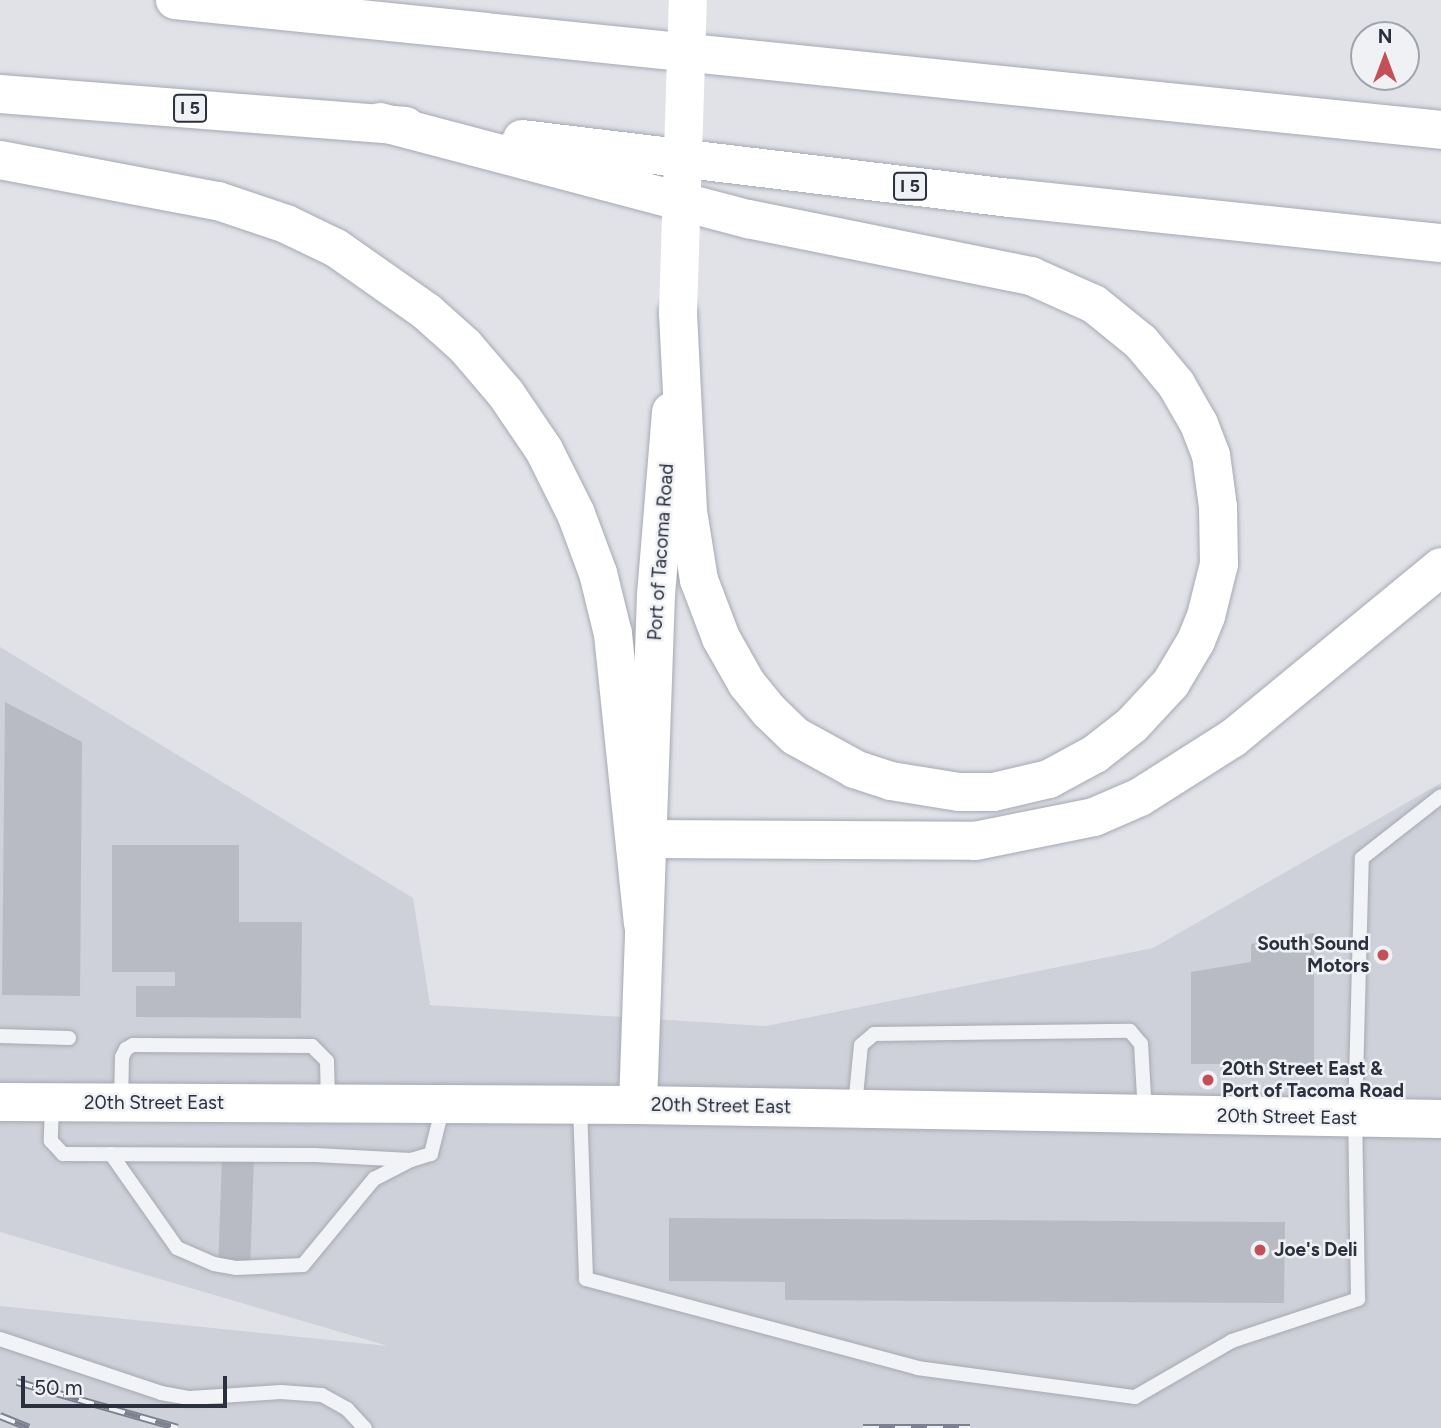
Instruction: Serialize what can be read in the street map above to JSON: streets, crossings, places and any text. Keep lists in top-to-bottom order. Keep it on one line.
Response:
{"streets":{"main road":["I 5","Port of Tacoma Road","20th Street East"]},"crossings":[["Port of Tacoma Road","20th Street East"]],"places":["South Sound Motors","20th Street East & Port of Tacoma Road","Joe's Deli"],"scale_bar":"50 m","north":"top"}
